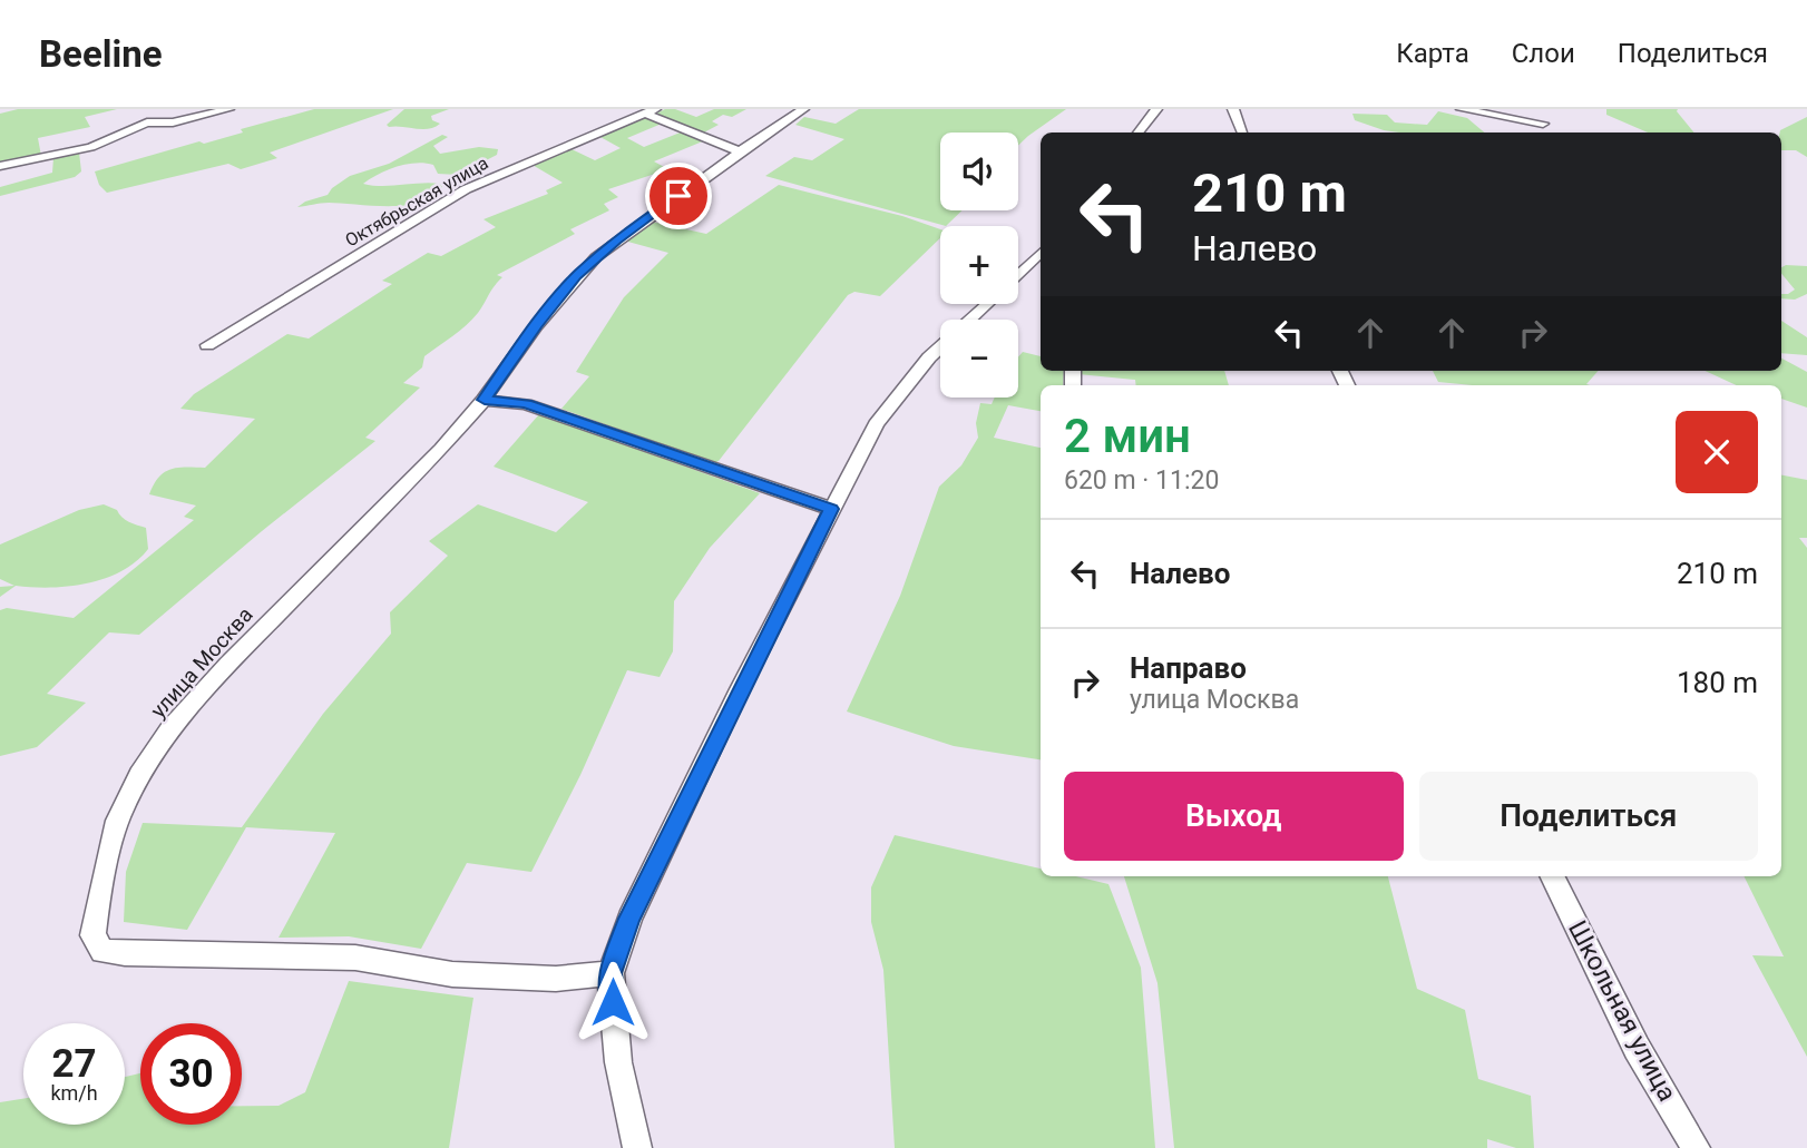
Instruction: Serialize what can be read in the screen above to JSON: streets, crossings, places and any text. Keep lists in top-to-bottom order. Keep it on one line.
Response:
{"streets":{"street":["Октябрьская улица","улица Москва","Школьная улица"]},"page":{"header":"Beeline","nav":["Карта","Слои","Поделиться"],"map_buttons":["+","−"],"turn":["210 m","Налево"],"heading":["2 мин","620 m · 11:20"],"list":[{"name":"Налево","value":"210 m"},{"name":"Направо","note":"улица Москва","value":"180 m"}],"buttons":["Выход","Поделиться"],"speed":"27 km/h","limit":"30"}}
